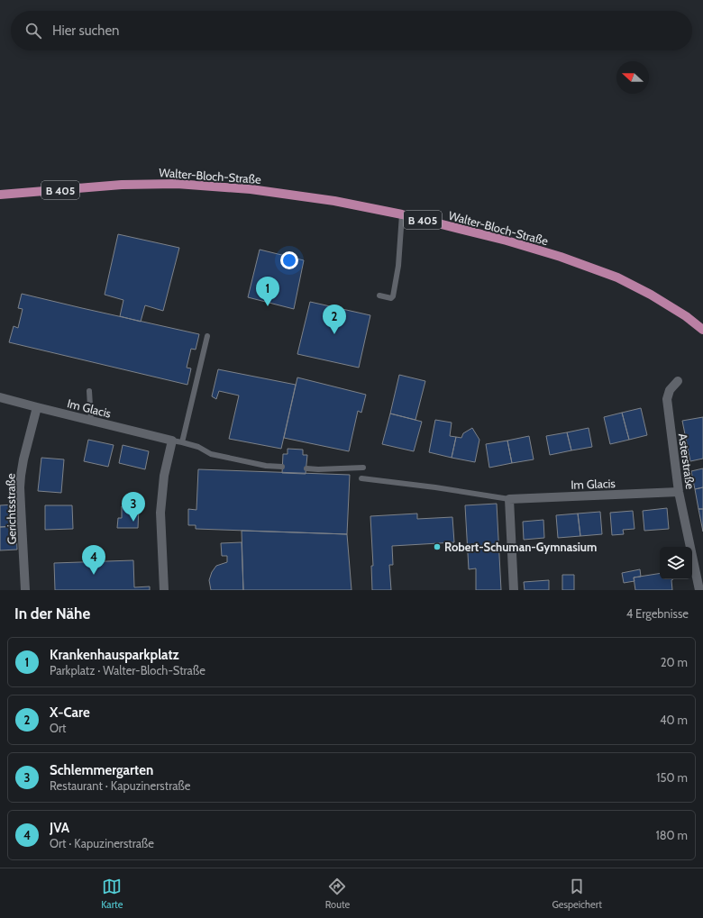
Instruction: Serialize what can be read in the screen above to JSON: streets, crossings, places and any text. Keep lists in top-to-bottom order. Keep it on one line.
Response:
{"streets":{"main road":["Walter-Bloch-Straße","B 405"],"street":["Im Glacis","Asterstraße","Gerichtsstraße"]},"crossings":[["Im Glacis","Asterstraße"],["Im Glacis","Gerichtsstraße"]],"places":["Robert-Schuman-Gymnasium"],"north":"left","page":{"search":"Hier suchen","pins":["1","2","3","4"],"heading":["In der Nähe","4 Ergebnisse"],"list":[{"mark":"1","name":"Krankenhausparkplatz","note":"Parkplatz · Walter-Bloch-Straße","value":"20 m"},{"mark":"2","name":"X-Care","note":"Ort","value":"40 m"},{"mark":"3","name":"Schlemmergarten","note":"Restaurant · Kapuzinerstraße","value":"150 m"},{"mark":"4","name":"JVA","note":"Ort · Kapuzinerstraße","value":"180 m"}],"nav":["Karte","Route","Gespeichert"]}}
